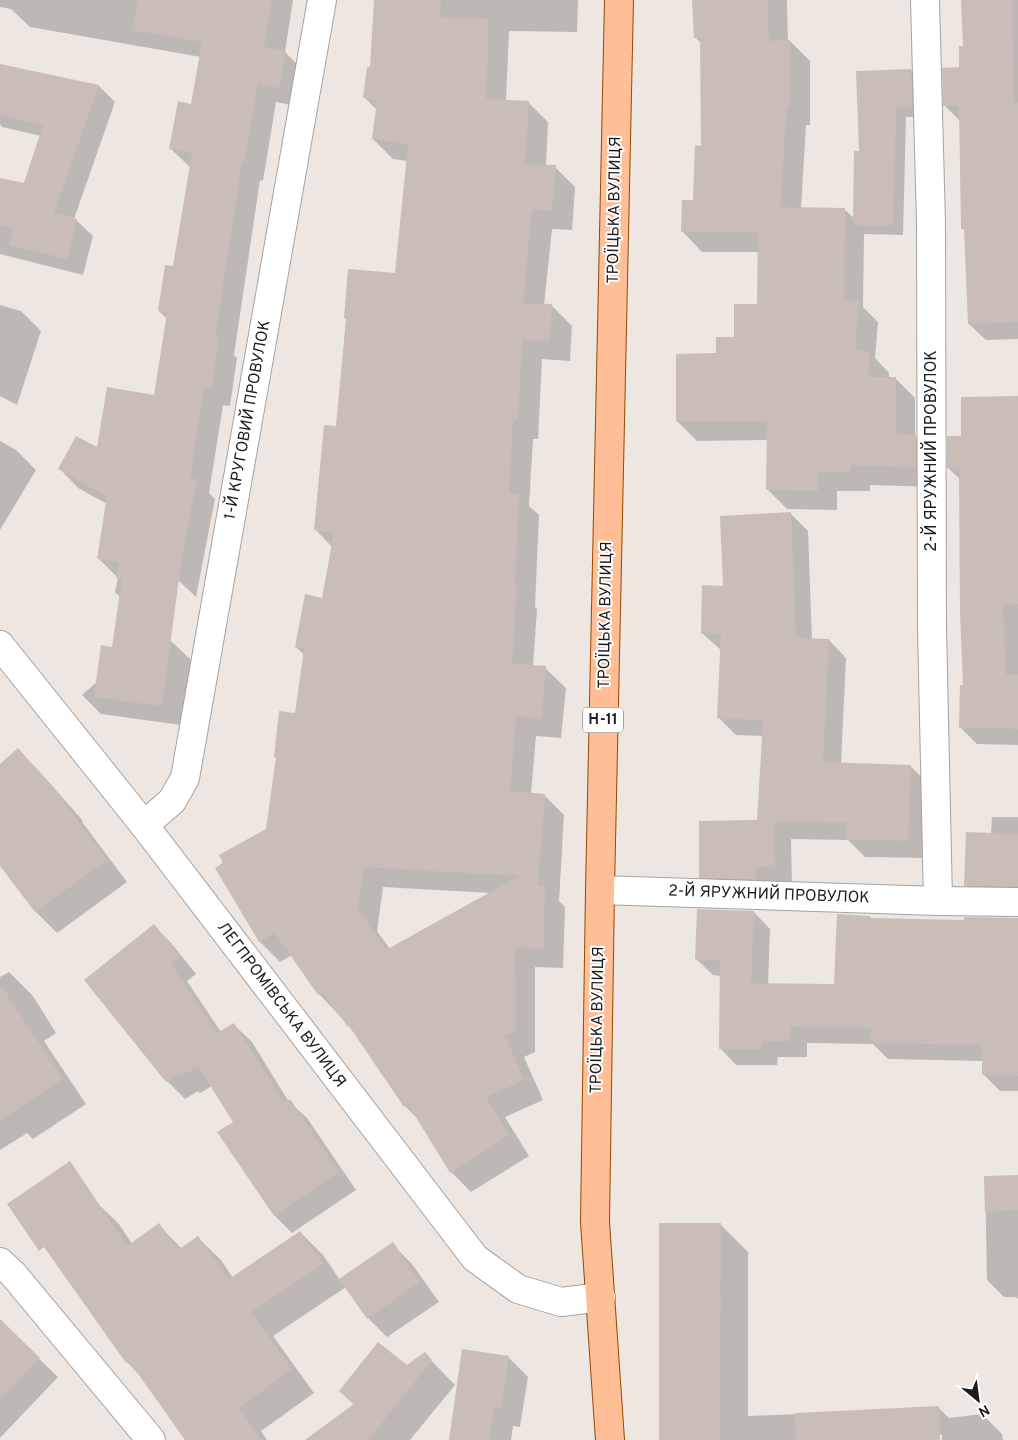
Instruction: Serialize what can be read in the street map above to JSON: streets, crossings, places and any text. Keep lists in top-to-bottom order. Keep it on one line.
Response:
{"streets":{"main road":["ТРОЇЦЬКА ВУЛИЦЯ","Н-11"],"street":["1-Й КРУГОВИЙ ПРОВУЛОК","2-Й ЯРУЖНИЙ ПРОВУЛОК","ЛЕГПРОМІВСЬКА ВУЛИЦЯ"]},"crossings":[["ТРОЇЦЬКА ВУЛИЦЯ","2-Й ЯРУЖНИЙ ПРОВУЛОК"],["ТРОЇЦЬКА ВУЛИЦЯ","ЛЕГПРОМІВСЬКА ВУЛИЦЯ"],["1-Й КРУГОВИЙ ПРОВУЛОК","ЛЕГПРОМІВСЬКА ВУЛИЦЯ"]],"north":"bottom right"}
